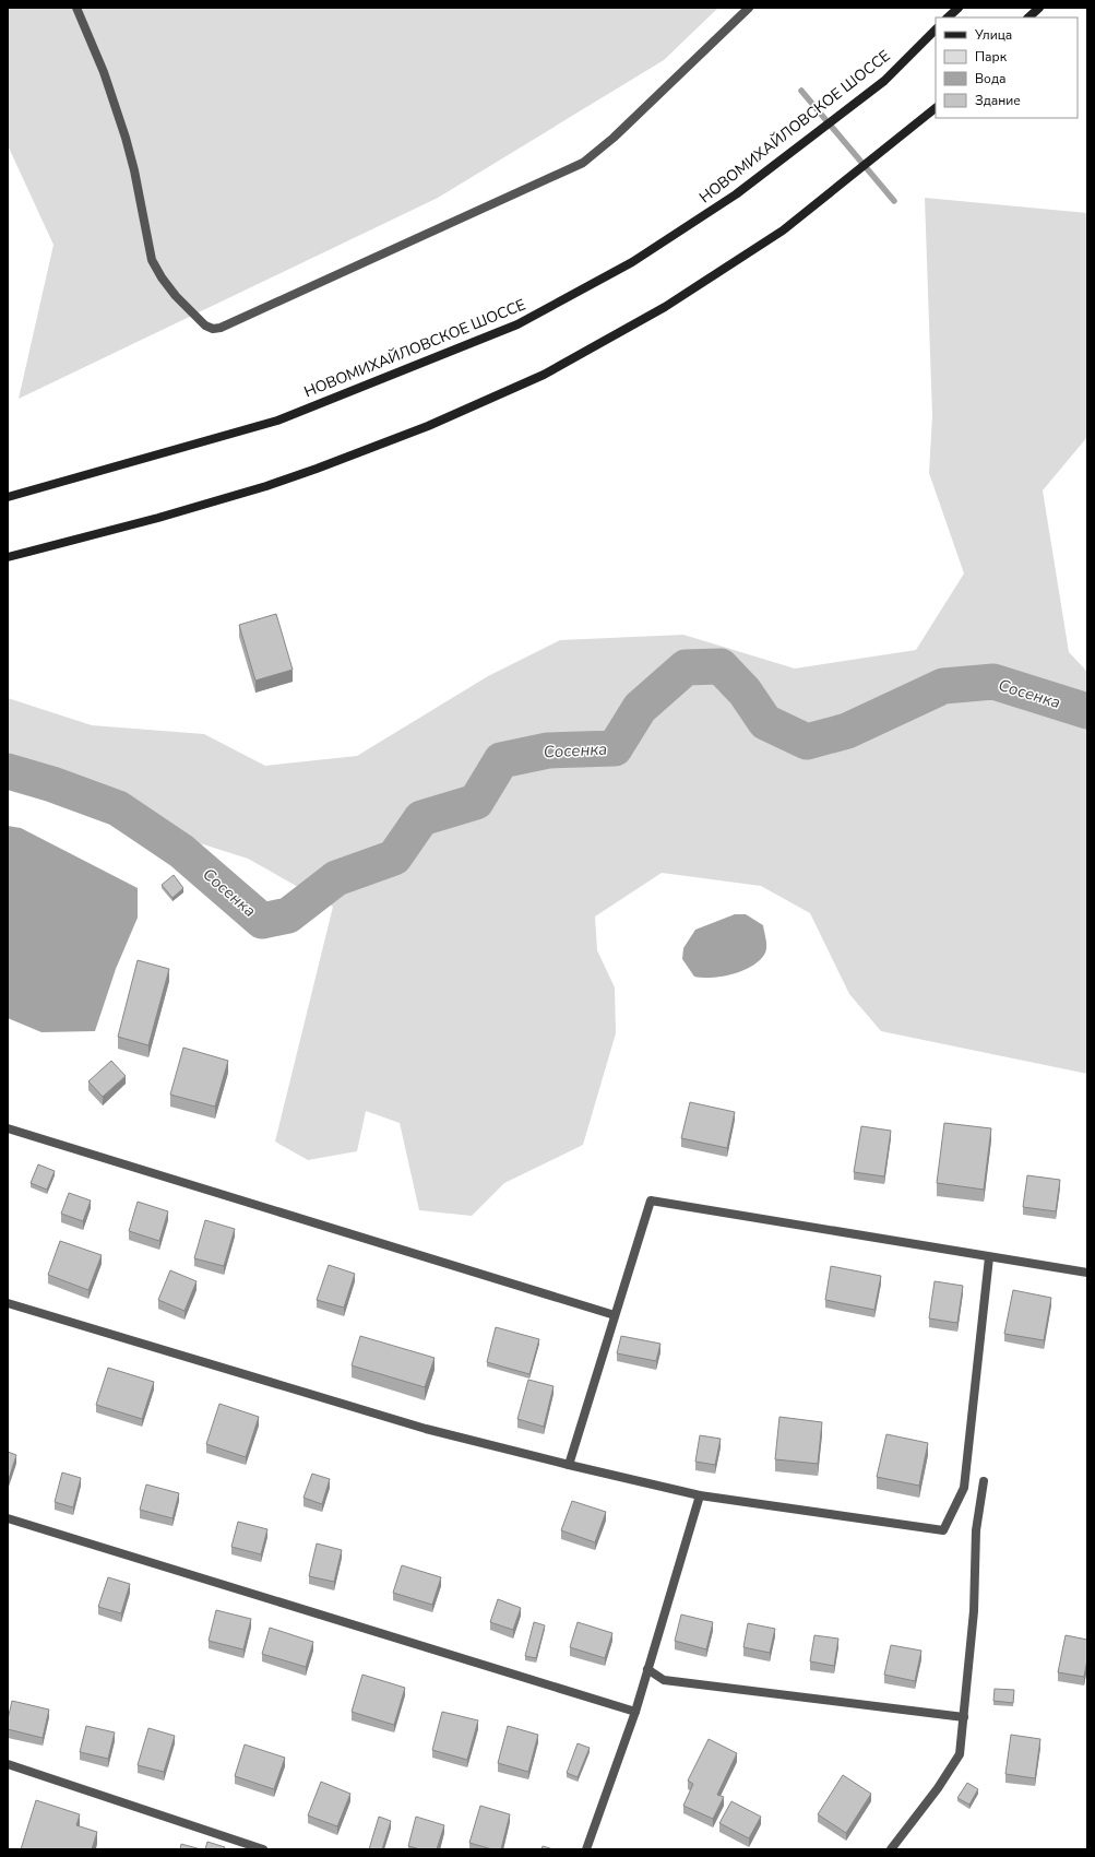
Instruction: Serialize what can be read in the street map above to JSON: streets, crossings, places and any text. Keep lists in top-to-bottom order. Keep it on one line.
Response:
{"streets":{"main road":["НОВОМИХАЙЛОВСКОЕ ШОССЕ"]},"water":["Сосенка"],"legend":["Улица","Парк","Вода","Здание"]}
